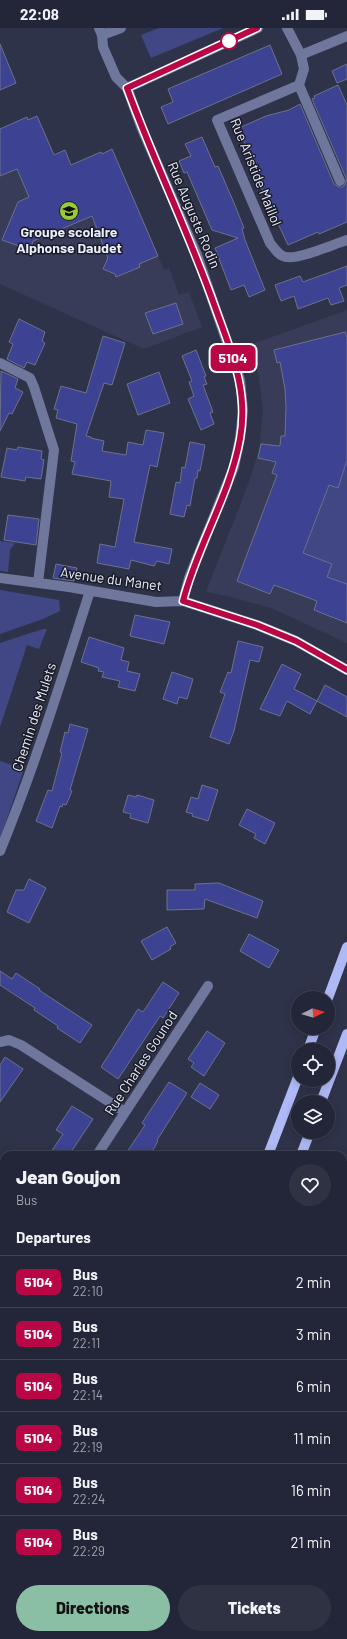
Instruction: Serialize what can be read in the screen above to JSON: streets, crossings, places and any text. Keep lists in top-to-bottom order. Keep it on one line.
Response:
{"streets":{"street":["Rue Aristide Maillol","Rue Auguste Rodin","Avenue du Manet","Chemin des Mulets","Rue Charles Gounod"]},"crossings":[["Rue Auguste Rodin","Avenue du Manet"],["Avenue du Manet","Chemin des Mulets"]],"places":{"school or university":["Groupe scolaire Alphonse Daudet"]},"lines":["bus line 5104"],"north":"right","page":{"status":"22:08","on_map":"5104","heading":[["Jean Goujon","Bus"],"Departures"],"list":[{"mark":"5104","name":"Bus","note":"22:10","value":"2 min"},{"mark":"5104","name":"Bus","note":"22:11","value":"3 min"},{"mark":"5104","name":"Bus","note":"22:14","value":"6 min"},{"mark":"5104","name":"Bus","note":"22:19","value":"11 min"},{"mark":"5104","name":"Bus","note":"22:24","value":"16 min"},{"mark":"5104","name":"Bus","note":"22:29","value":"21 min"}],"buttons":["Directions","Tickets"]}}
